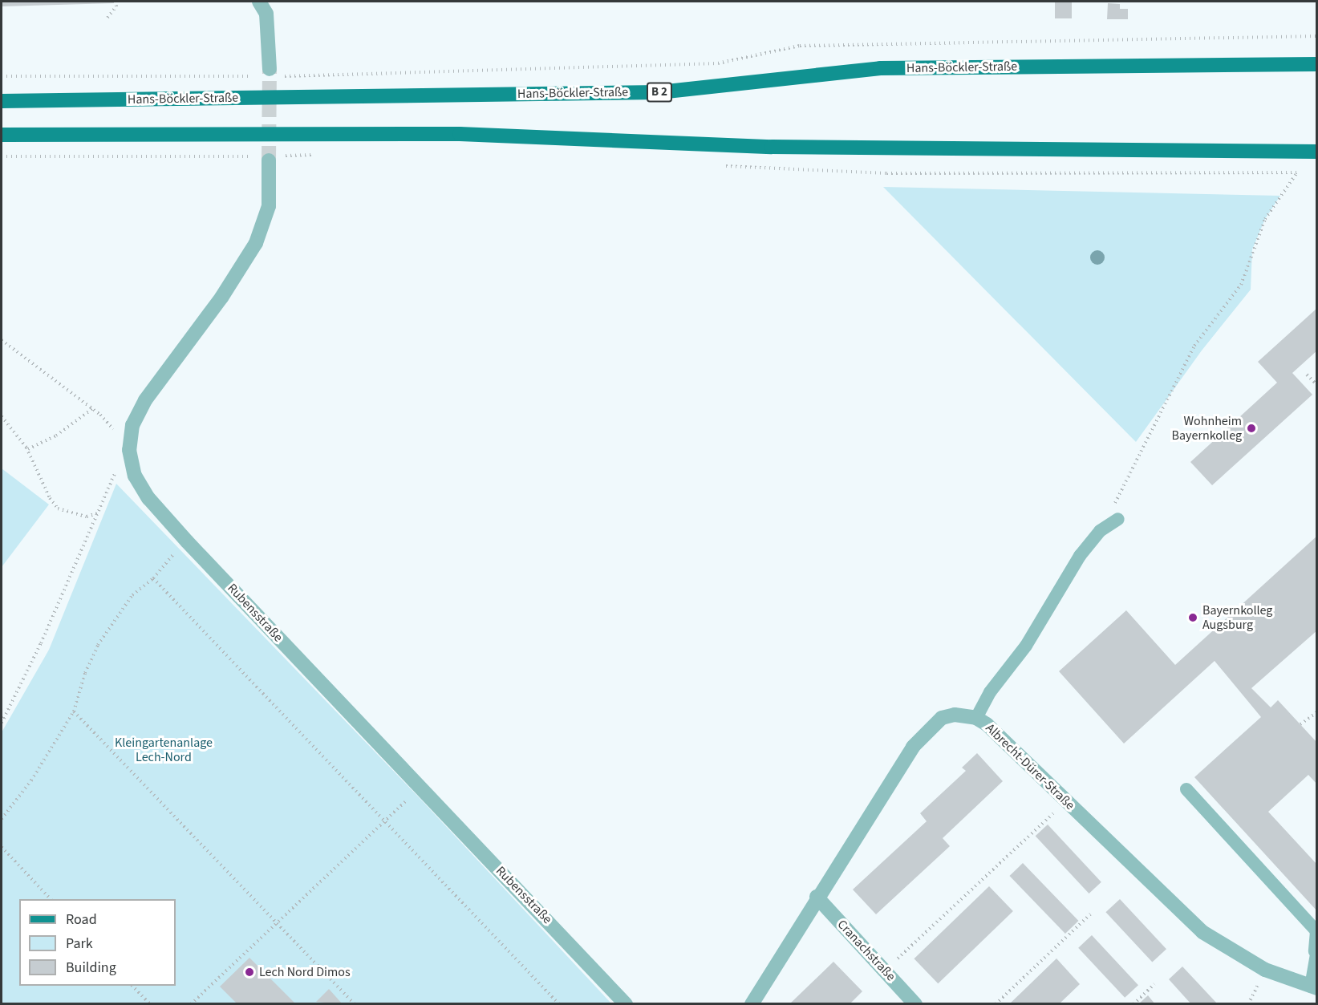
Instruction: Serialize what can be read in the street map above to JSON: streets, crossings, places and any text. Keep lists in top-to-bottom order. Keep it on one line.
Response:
{"streets":{"main road":["Hans-Böckler-Straße","B 2"],"street":["Rubensstraße","Albrecht-Dürer-Straße","Cranachstraße"]},"crossings":[["Albrecht-Dürer-Straße","Cranachstraße"]],"parks":["Kleingartenanlage Lech-Nord"],"places":["Wohnheim Bayernkolleg","Bayernkolleg Augsburg","Lech Nord Dimos"],"legend":["Road","Park","Building"]}
